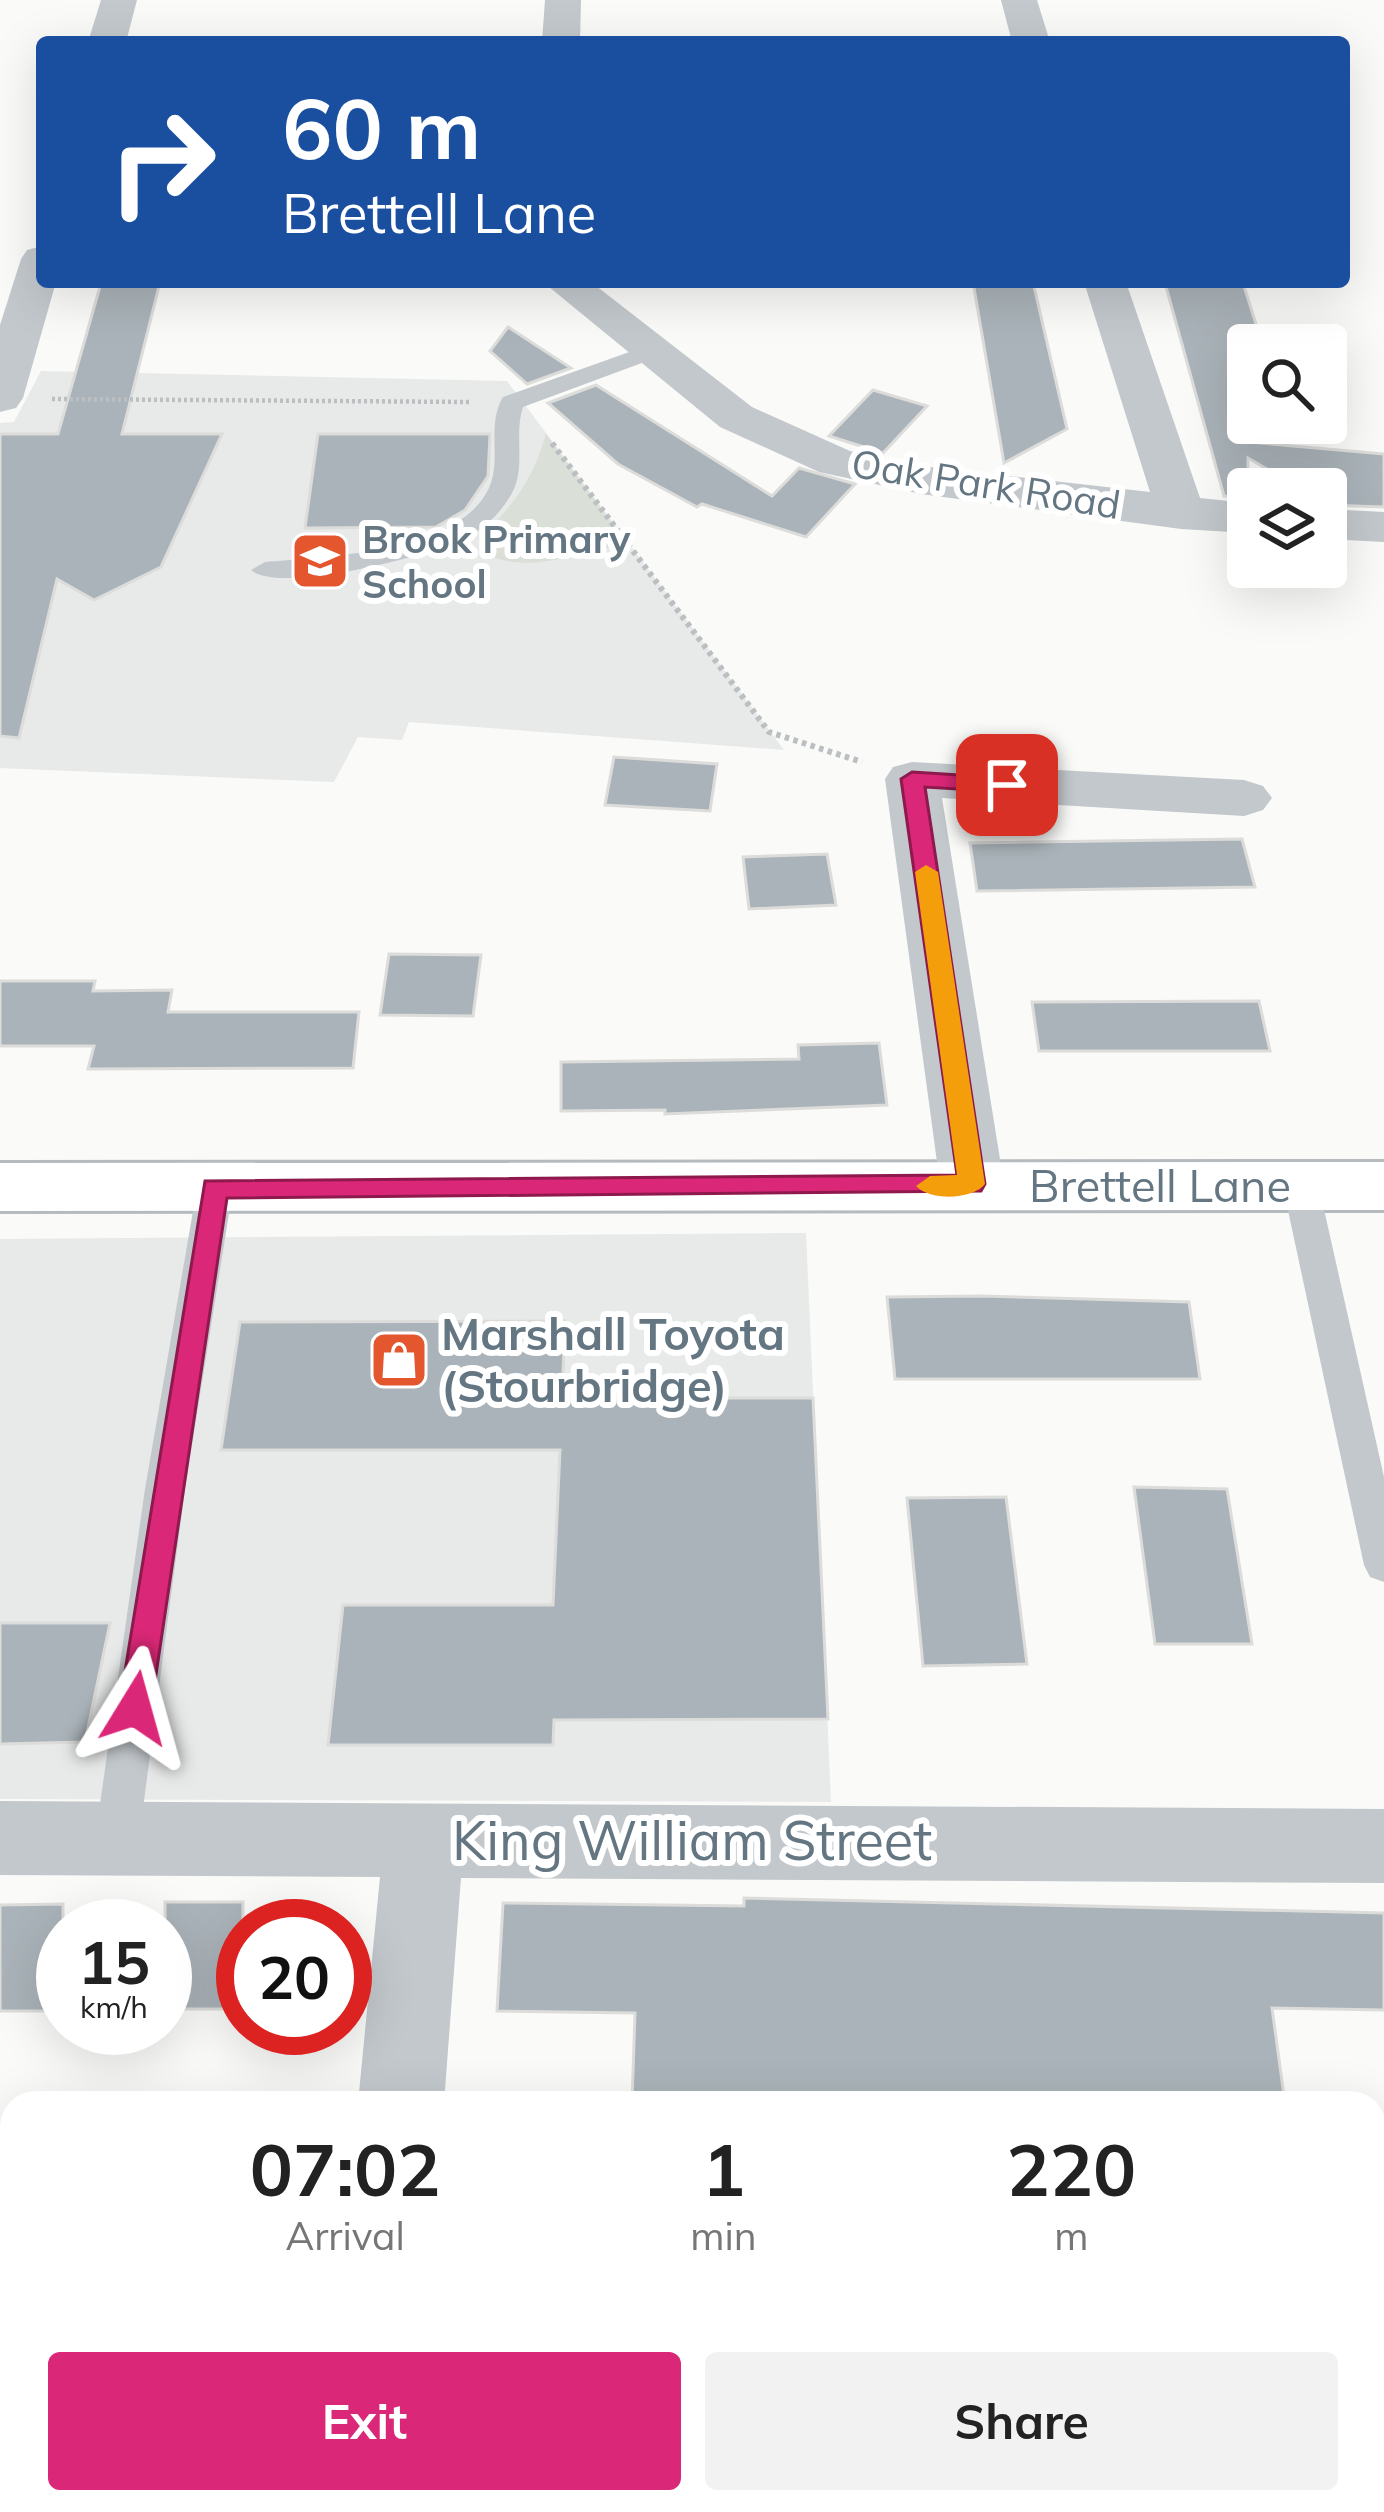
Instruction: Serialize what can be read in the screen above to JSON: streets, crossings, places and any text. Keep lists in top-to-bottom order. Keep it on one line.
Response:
{"streets":{"main road":["Brettell Lane"],"street":["Oak Park Road","King William Street"]},"places":{"school or university":["Brook Primary School"],"shop":["Marshall Toyota (Stourbridge)"]},"page":{"turn":["60 m","Brettell Lane"],"speed":"15 km/h","limit":"20","eta":["07:02","Arrival","1","min","220","m"],"buttons":["Exit","Share"]}}
